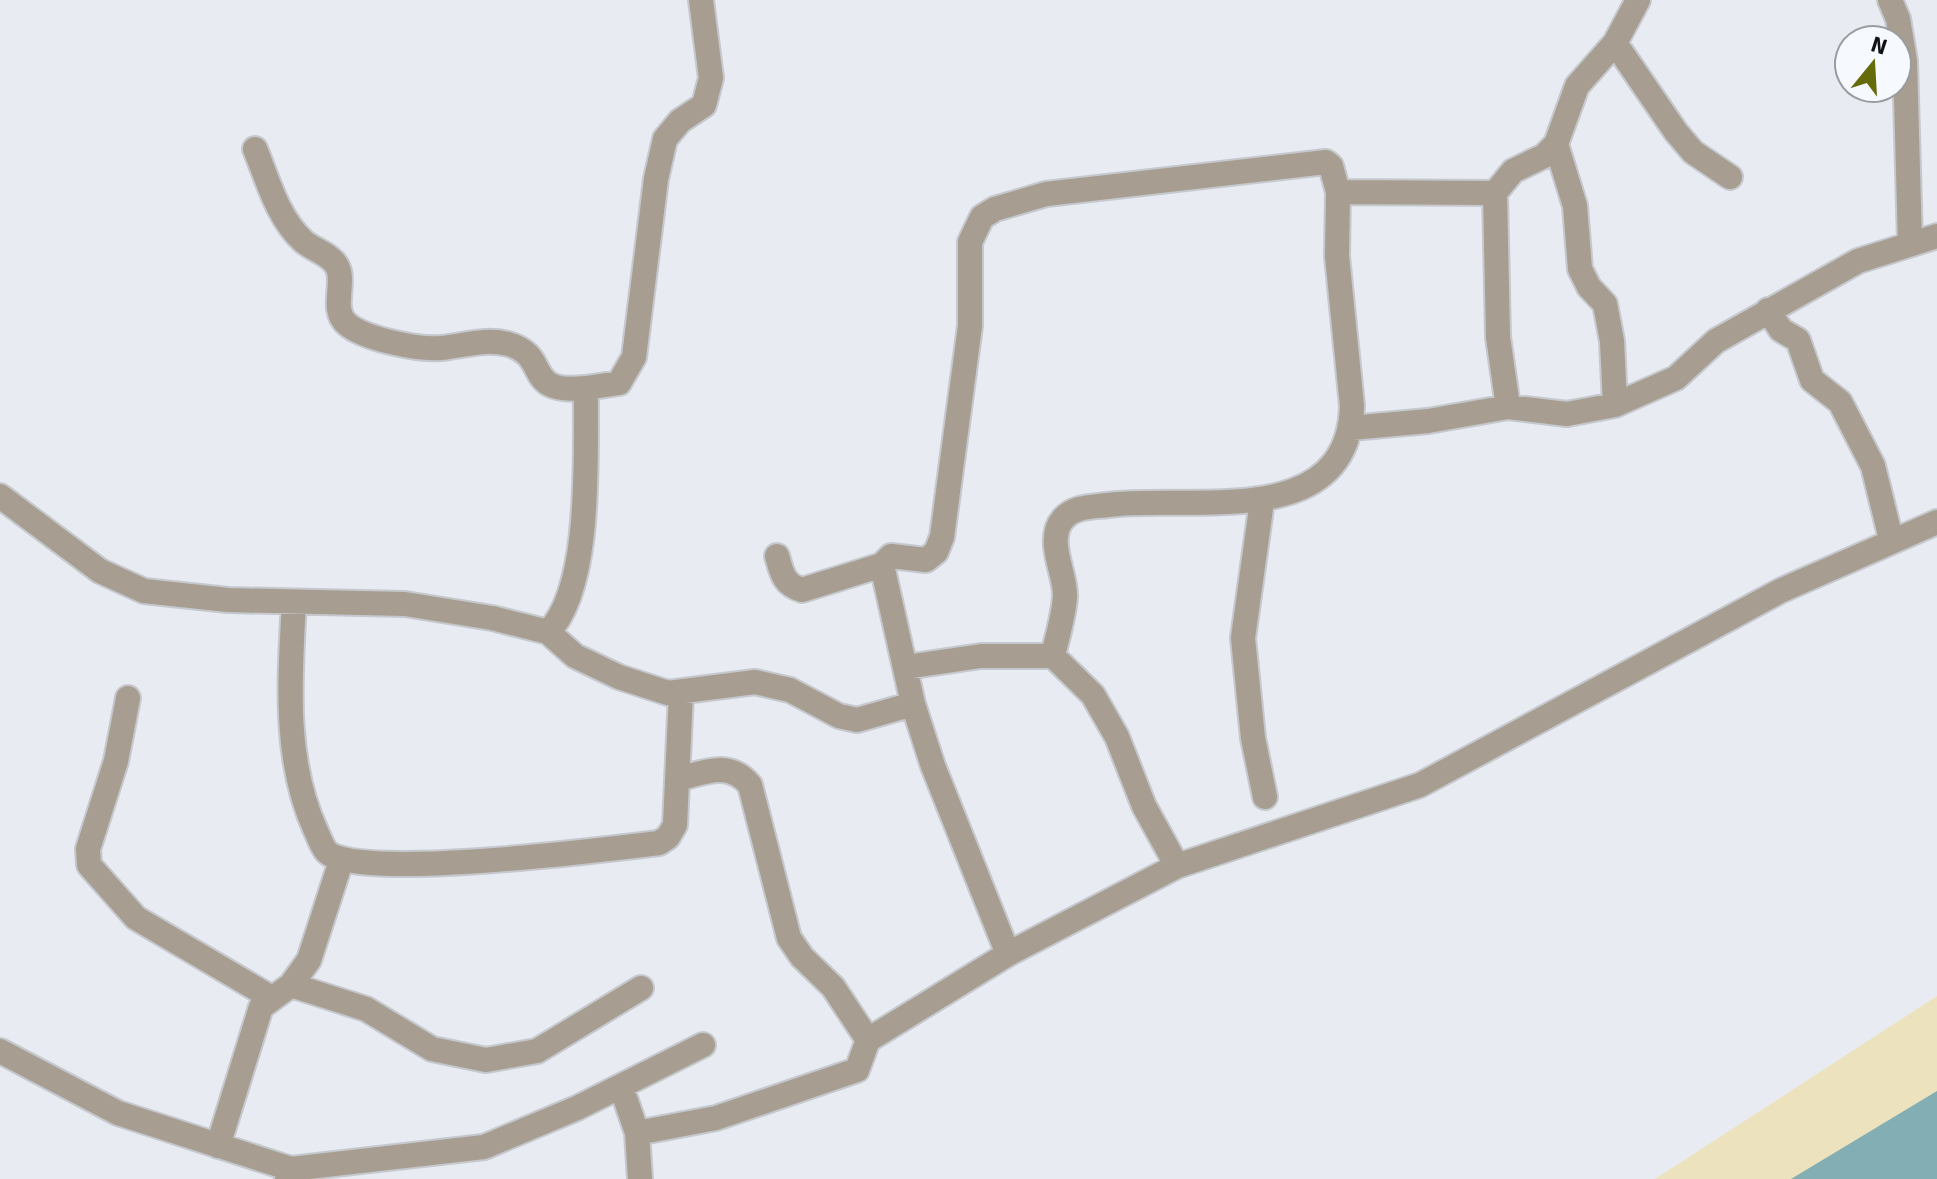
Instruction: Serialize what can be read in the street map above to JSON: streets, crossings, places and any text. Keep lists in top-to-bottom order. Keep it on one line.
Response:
{"north":"top"}
